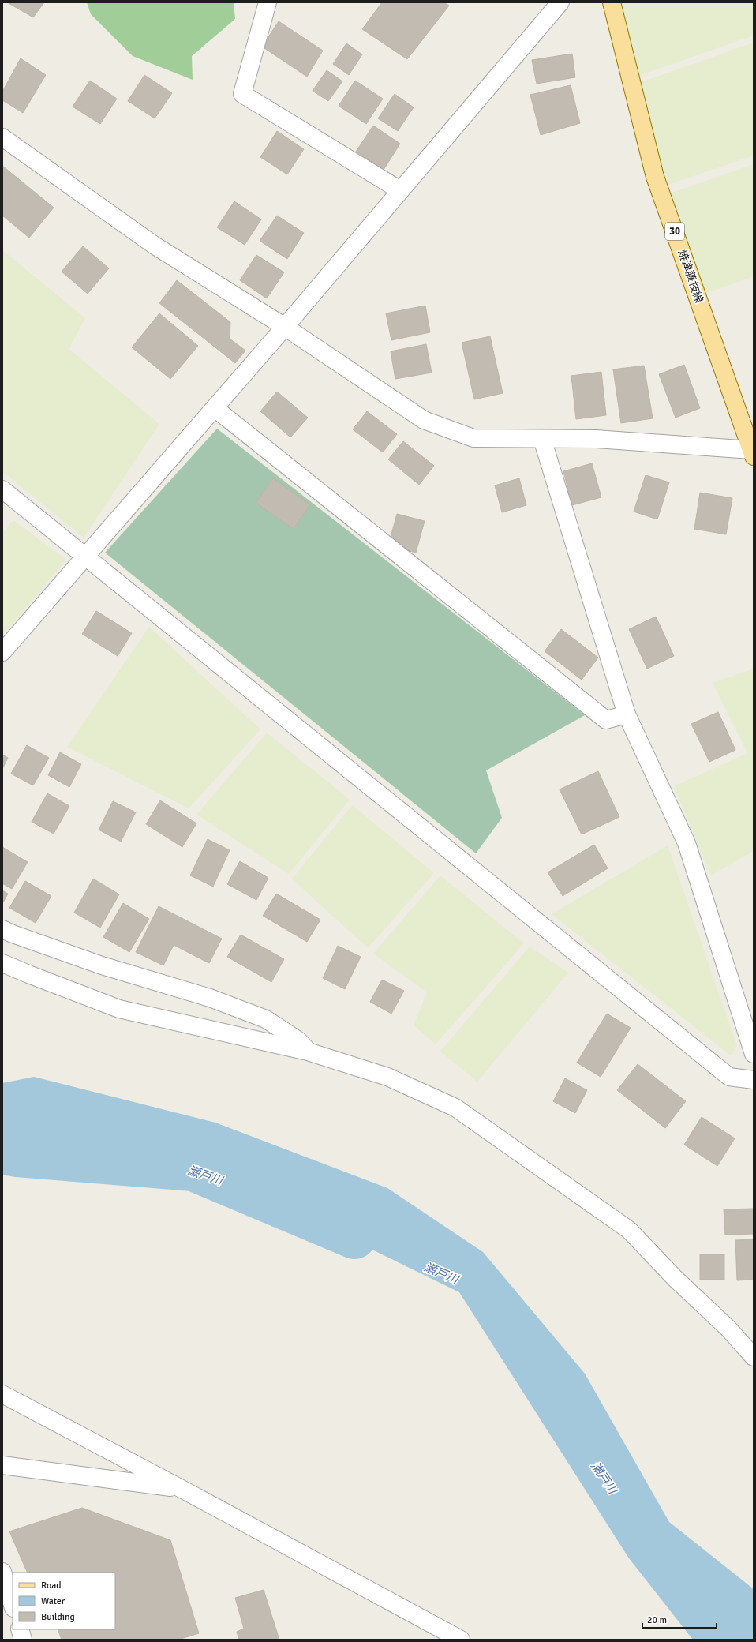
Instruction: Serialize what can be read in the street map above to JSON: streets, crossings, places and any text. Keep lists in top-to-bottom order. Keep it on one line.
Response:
{"streets":{"main road":["30","焼津藤枝線"]},"water":["瀬戸川"],"legend":["Road","Water","Building"],"scale_bar":"20 m"}
